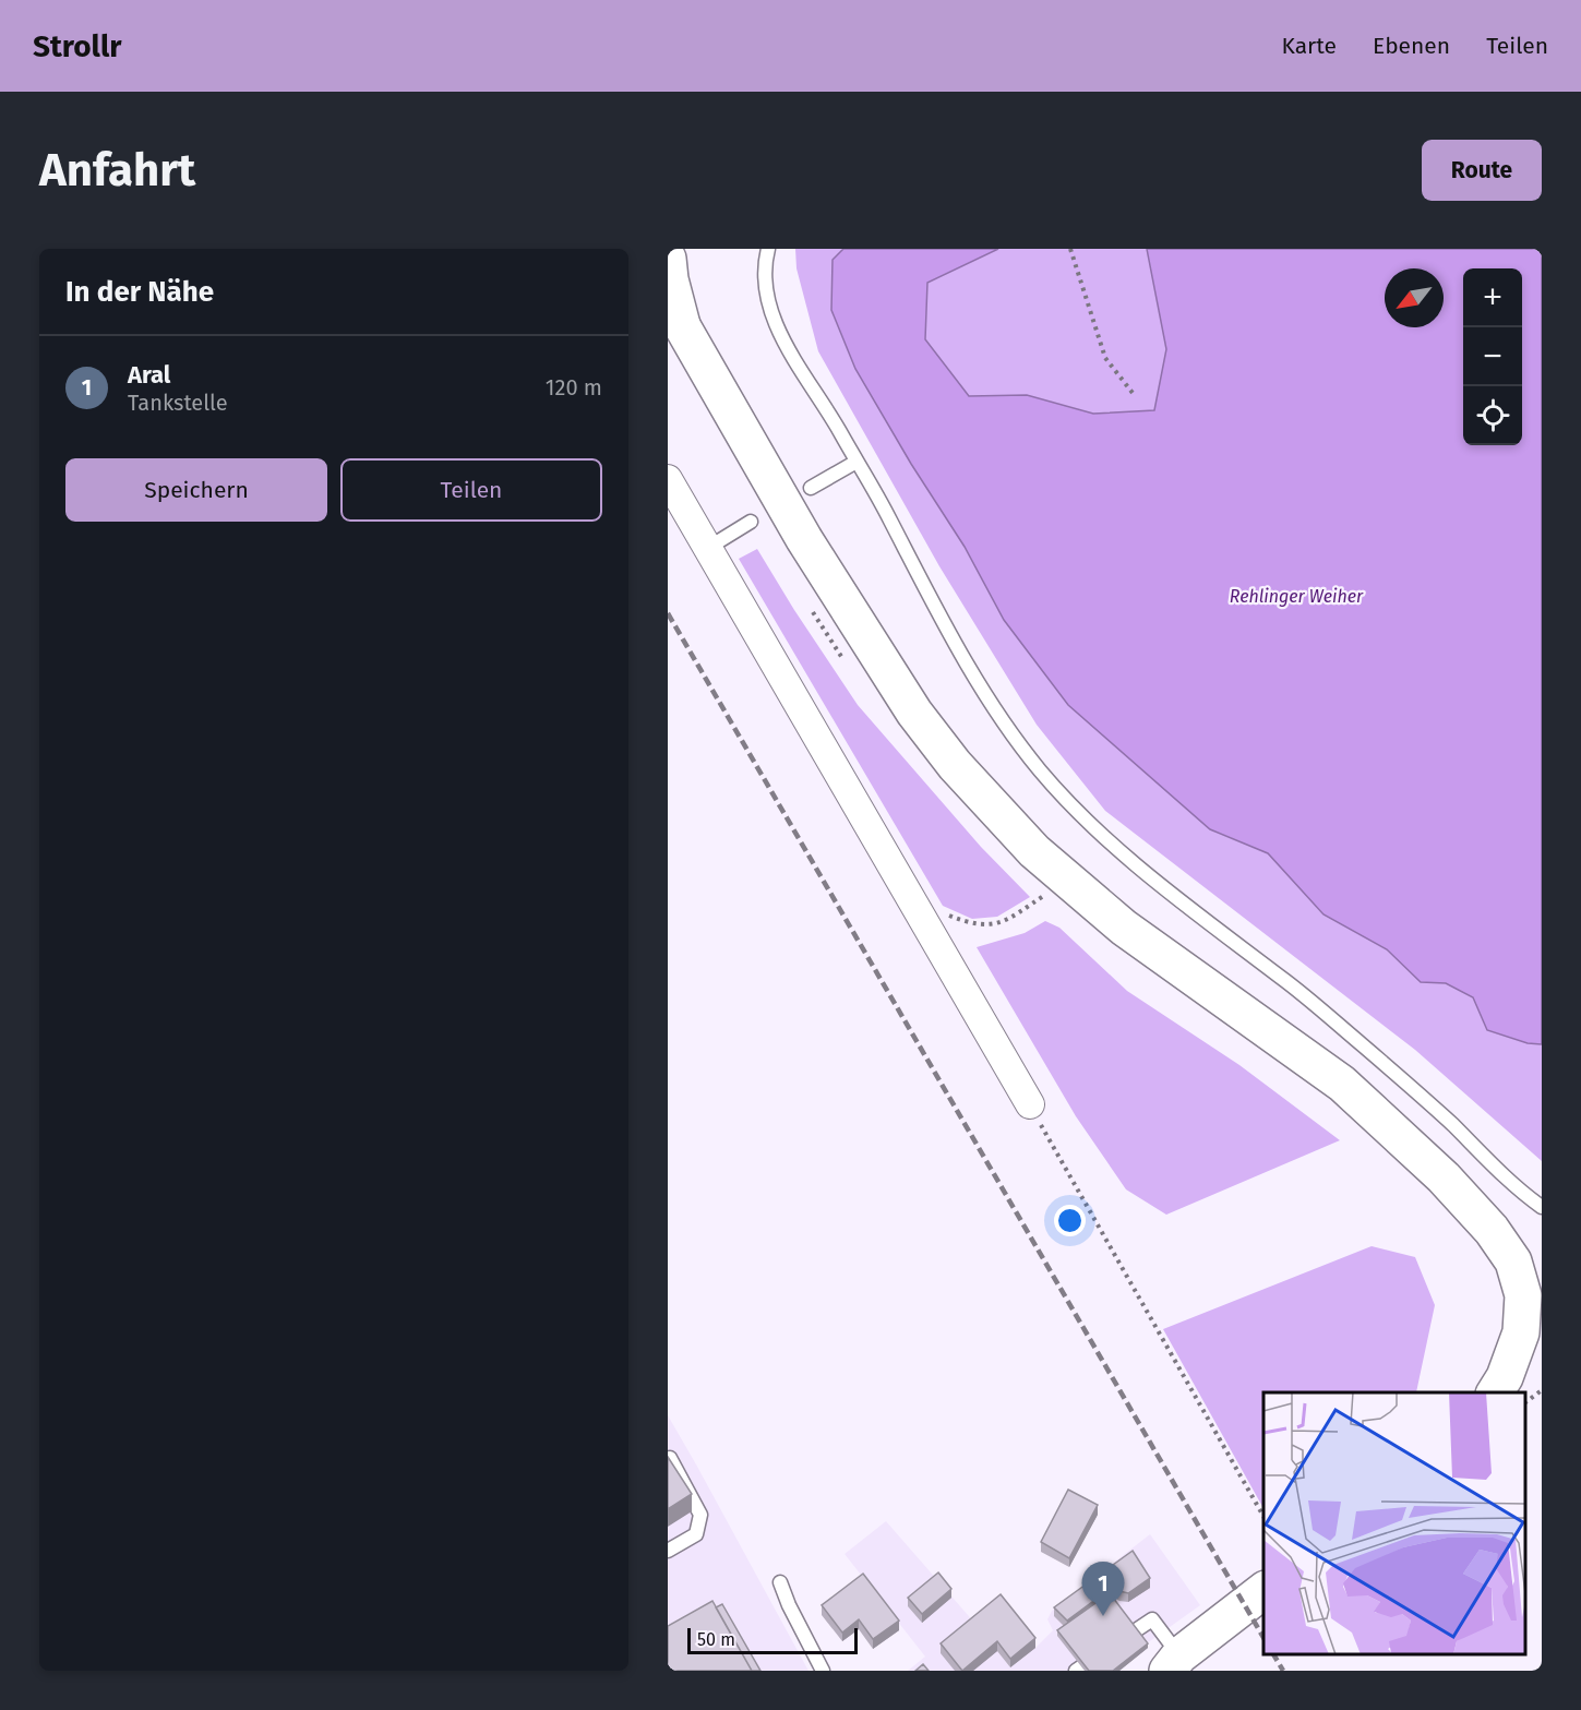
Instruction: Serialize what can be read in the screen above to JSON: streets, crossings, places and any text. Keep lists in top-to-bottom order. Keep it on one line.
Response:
{"water":["Rehlinger Weiher"],"scale_bar":"50 m","north":"bottom left","page":{"header":"Strollr","nav":["Karte","Ebenen","Teilen"],"buttons":["Route",["Speichern","Teilen"]],"title":"Anfahrt","heading":"In der Nähe","map_buttons":["+","−"],"list":[{"mark":"1","name":"Aral","note":"Tankstelle","value":"120 m"}],"pins":"1","scale":"50 m"}}
